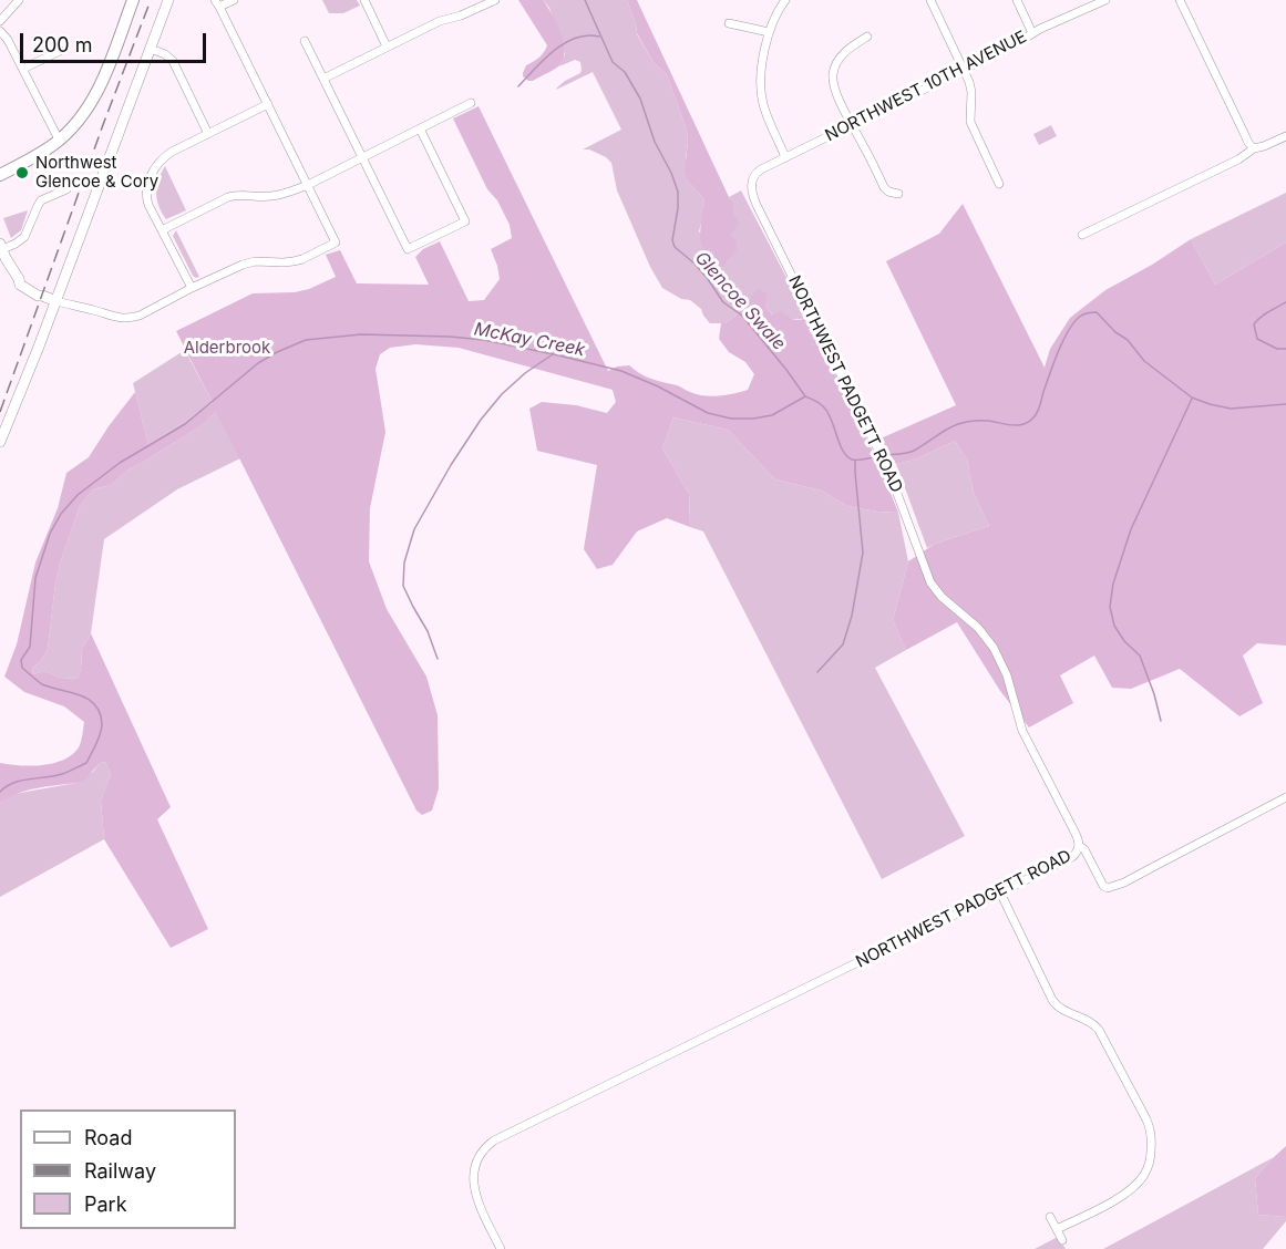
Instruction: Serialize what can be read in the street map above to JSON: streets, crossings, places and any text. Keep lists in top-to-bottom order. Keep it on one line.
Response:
{"streets":{"street":["NORTHWEST 10TH AVENUE","NORTHWEST PADGETT ROAD"]},"crossings":[["NORTHWEST 10TH AVENUE","NORTHWEST PADGETT ROAD"]],"water":["Glencoe Swale","McKay Creek"],"parks":["Alderbrook"],"places":["Northwest Glencoe & Cory"],"legend":["Road","Railway","Park"],"scale_bar":"200 m"}
